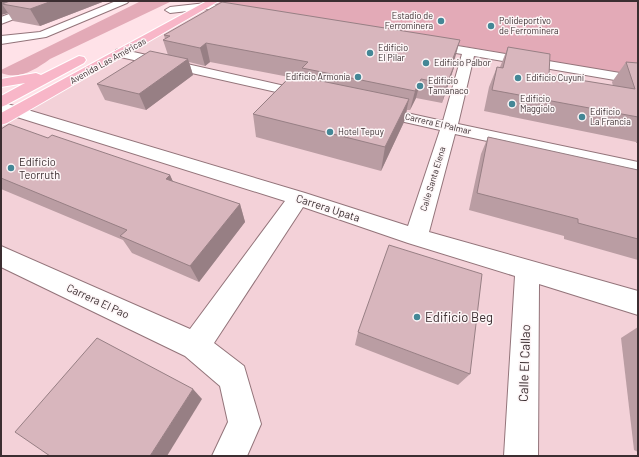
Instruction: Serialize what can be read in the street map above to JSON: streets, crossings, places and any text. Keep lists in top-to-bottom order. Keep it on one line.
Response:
{"streets":{"main road":["Avenida Las Américas"],"street":["Carrera El Palmar","Calle Santa Elena","Carrera Upata","Carrera El Pao","Calle El Callao"]},"crossings":[["Avenida Las Américas","Carrera Upata"],["Carrera El Palmar","Calle Santa Elena"],["Calle Santa Elena","Carrera Upata"],["Carrera Upata","Calle El Callao"]],"places":["Estadio de Ferrominera","Polideportivo de Ferrominera","Edificio El Pilar","Edificio Palbor","Edificio Armonía","Edificio Cuyuní","Edificio Tamanaco","Edificio Maggiolo","Edificio La Francia","Hotel Tepuy","Edificio Teorruth","Edificio Beg"]}
